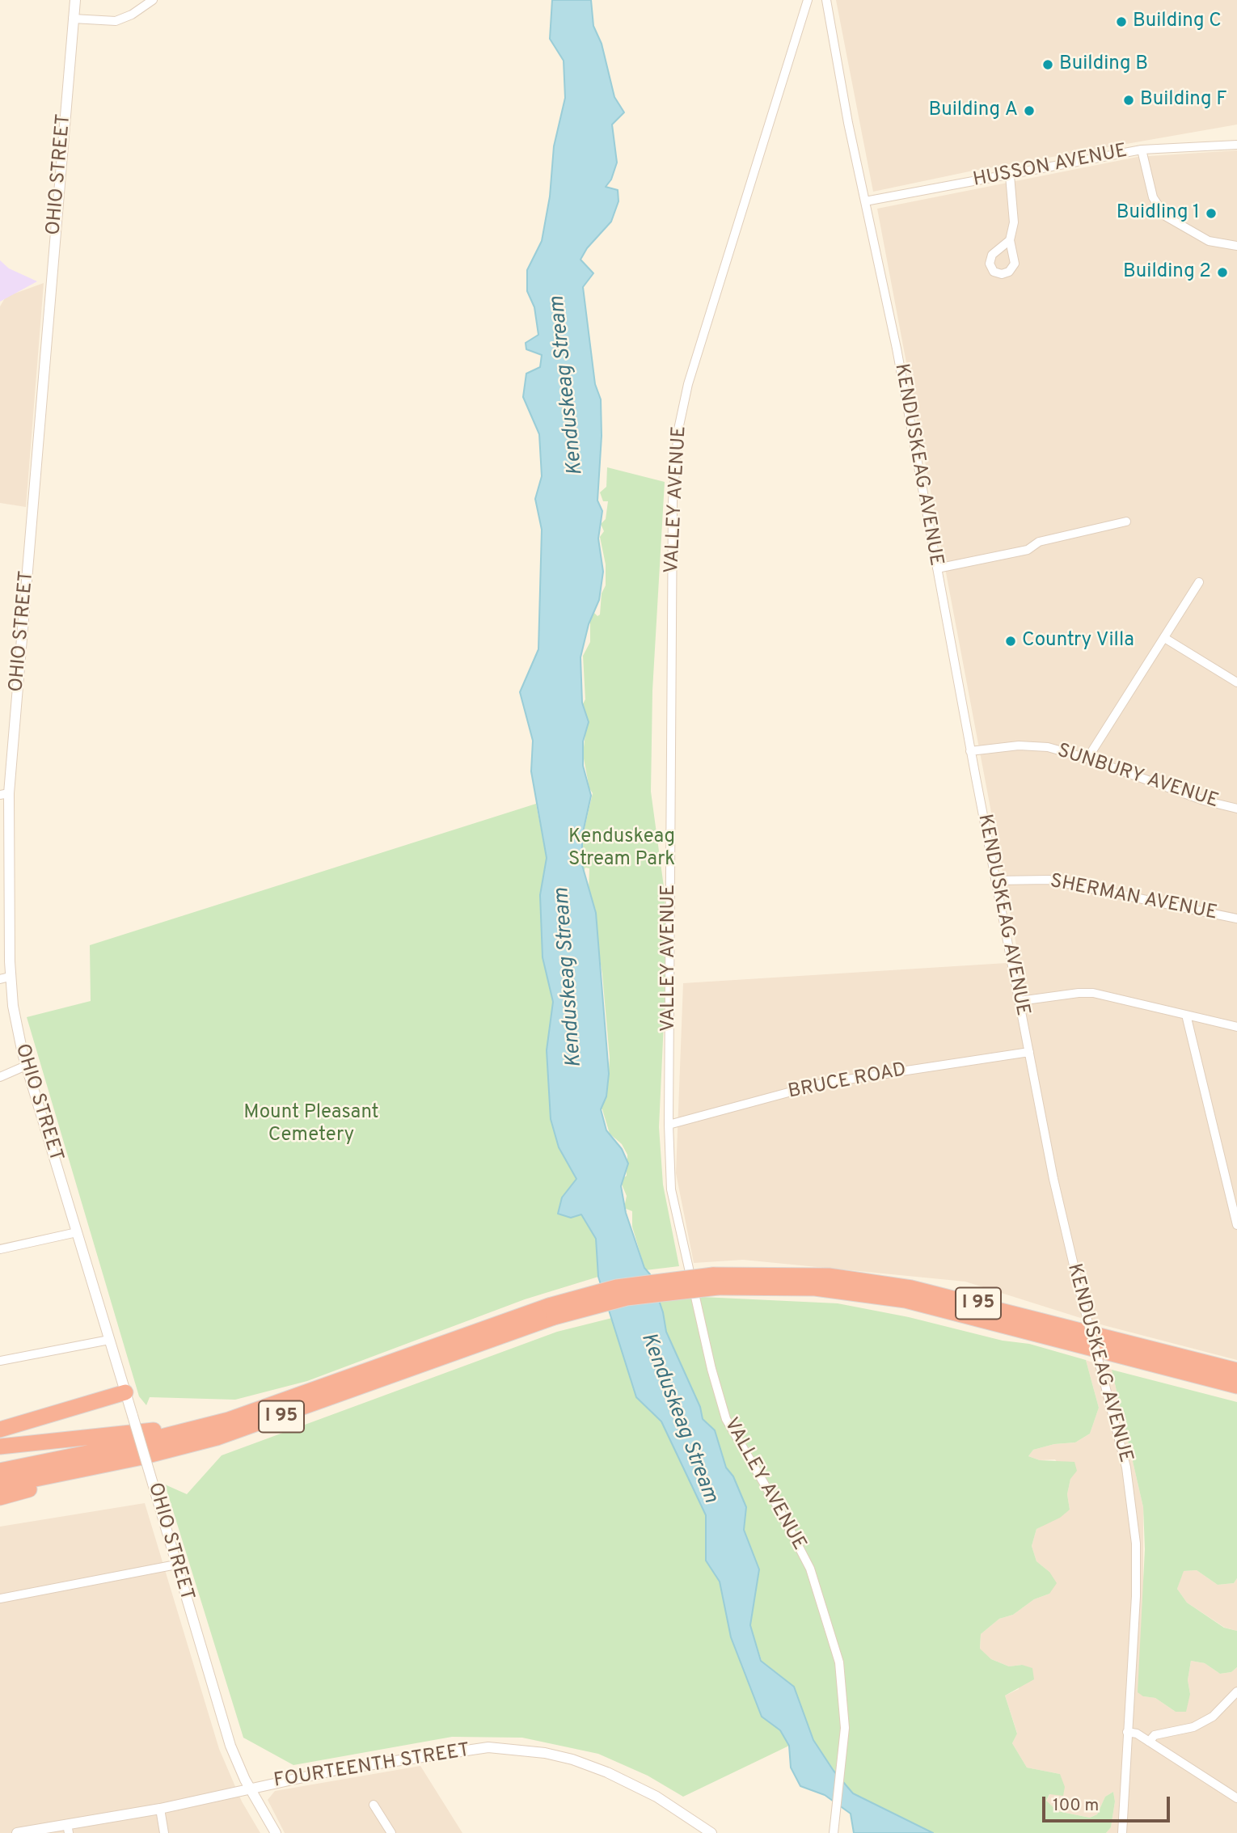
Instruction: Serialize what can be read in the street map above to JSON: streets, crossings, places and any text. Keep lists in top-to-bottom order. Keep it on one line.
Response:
{"streets":{"highway":["I 95"],"street":["HUSSON AVENUE","OHIO STREET","KENDUSKEAG AVENUE","VALLEY AVENUE","SUNBURY AVENUE","SHERMAN AVENUE","BRUCE ROAD","FOURTEENTH STREET"]},"crossings":[["HUSSON AVENUE","KENDUSKEAG AVENUE"],["OHIO STREET","FOURTEENTH STREET"],["KENDUSKEAG AVENUE","SUNBURY AVENUE"],["KENDUSKEAG AVENUE","SHERMAN AVENUE"],["KENDUSKEAG AVENUE","BRUCE ROAD"],["VALLEY AVENUE","BRUCE ROAD"]],"water":["Kenduskeag Stream"],"parks":["Kenduskeag Stream Park","Mount Pleasant Cemetery"],"places":["Building C","Building B","Building F","Building A","Buidling 1","Building 2","Country Villa"],"scale_bar":"100 m"}
